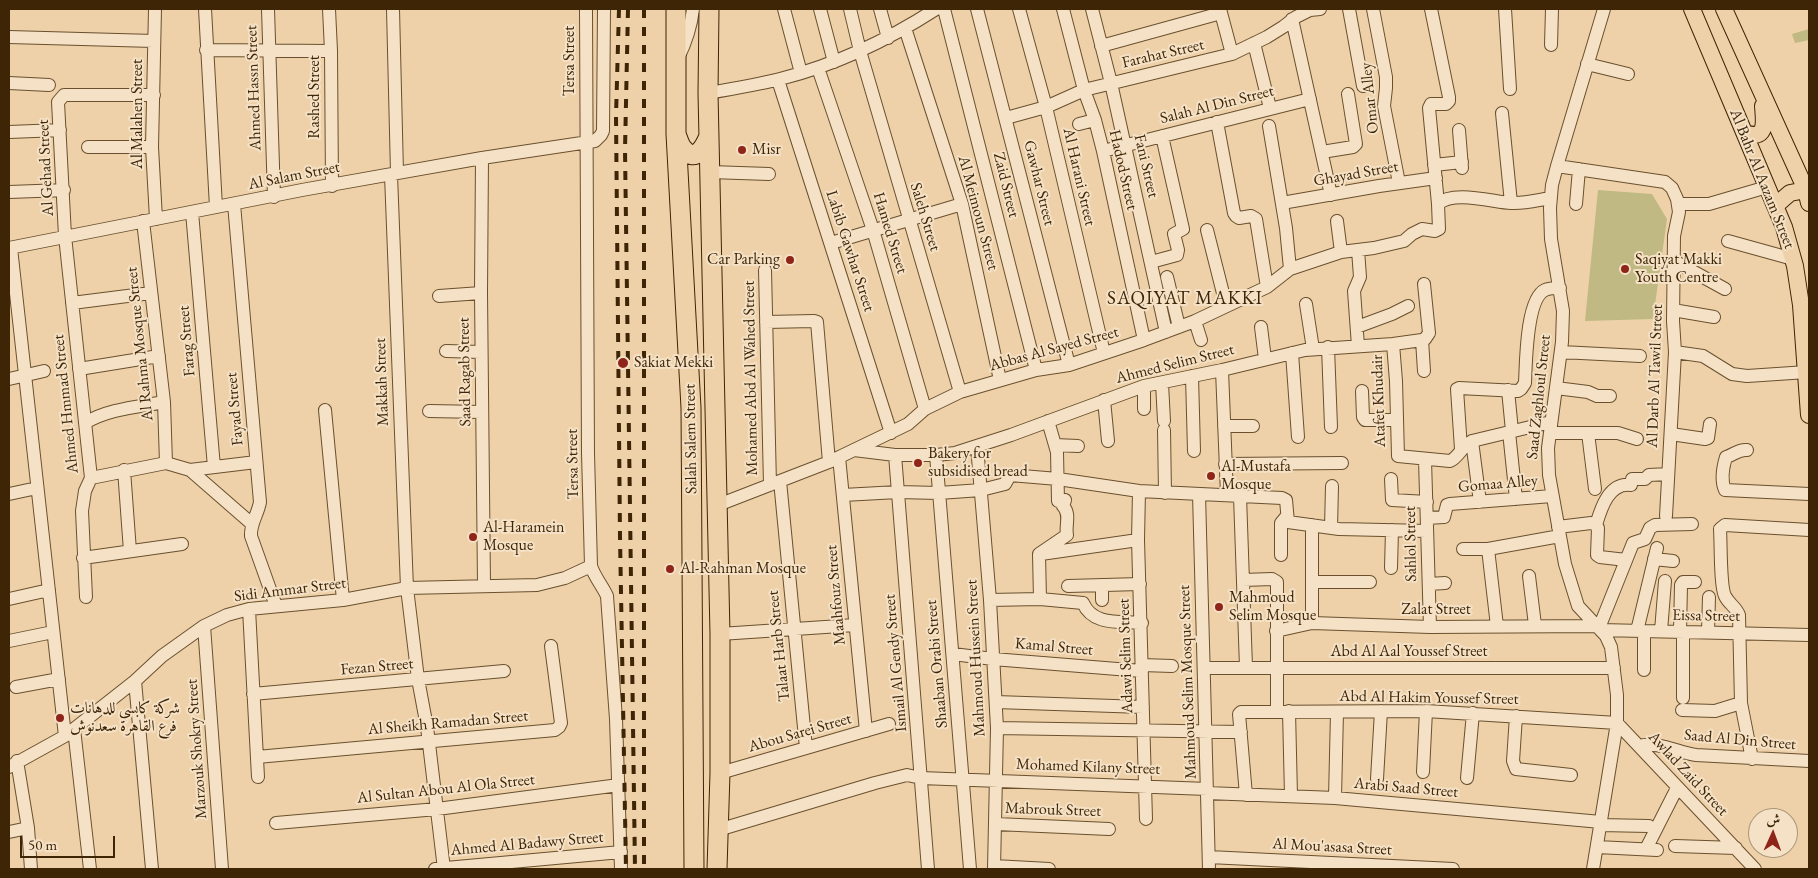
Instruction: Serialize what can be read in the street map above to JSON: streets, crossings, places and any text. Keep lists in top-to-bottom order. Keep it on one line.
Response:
{"streets":{"highway":["Salah Salem Street"],"main road":["Al Bahr Al Aazam Street"],"street":["Farahat Street","Tersa Street","Ahmed Hassn Street","Rashed Street","Omar Alley","Salah Al Din Street","Al Malahen Street","Fani Street","Al Gehad Street","Hadod Street","Ghayad Street","Al Salam Street","Al Harani Street","Gawhar Street","Zaid Street","Al Meimoun Street","Saleh Street","Hamed Street","Labib Gawhar Street","Farag Street","Al Rahma Mosque Street","Abbas Al Sayed Street","Ahmed Selim Street","Saad Ragab Street","Al Darb Al Tawil Street","Mohamed Abd Al Wahed Street","Makkah Street","Saad Zaghloul Street","Atafet Khudair","Ahmed Hmmad Street","Fayad Street","Gomaa Alley","Sahlol Street","Sidi Ammar Street","Maahfouz Street","Zalat Street","Eissa Street","Talaat Harb Street","Kamal Street","Abd Al Aal Youssef Street","Adawi Selim Street","Mahmoud Hussein Street","Ismail Al Gendy Street","Shaaban Orabi Street","Fezan Street","Mahmoud Selim Mosque Street","Abd Al Hakim Youssef Street","Al Sheikh Ramadan Street","Abou Sarei Street","Saad Al Din Street","Marzouk Shokry Street","Mohamed Kilany Street","Awlad Zaid Street","Arabi Saad Street","Al Sultan Abou Al Ola Street","Mabrouk Street","Ahmed Al Badawy Street","Al Mou'asasa Street"]},"crossings":[["Farahat Street","Fani Street"],["Farahat Street","Hadod Street"],["Farahat Street","Al Harani Street"],["Farahat Street","Gawhar Street"],["Tersa Street","Al Salam Street"],["Tersa Street","Sidi Ammar Street"],["Tersa Street","Al Sultan Abou Al Ola Street"],["Tersa Street","Ahmed Al Badawy Street"],["Ahmed Hassn Street","Al Salam Street"],["Rashed Street","Al Salam Street"],["Omar Alley","Ghayad Street"],["Salah Al Din Street","Fani Street"],["Salah Al Din Street","Hadod Street"],["Al Malahen Street","Al Gehad Street"],["Al Malahen Street","Al Salam Street"],["Al Malahen Street","Al Rahma Mosque Street"],["Fani Street","Abbas Al Sayed Street"],["Al Gehad Street","Al Salam Street"],["Al Gehad Street","Ahmed Hmmad Street"],["Hadod Street","Abbas Al Sayed Street"],["Al Salam Street","Farag Street"],["Al Salam Street","Al Rahma Mosque Street"],["Al Salam Street","Saad Ragab Street"],["Al Salam Street","Makkah Street"],["Al Salam Street","Ahmed Hmmad Street"],["Al Salam Street","Fayad Street"],["Al Harani Street","Abbas Al Sayed Street"],["Gawhar Street","Abbas Al Sayed Street"],["Zaid Street","Abbas Al Sayed Street"],["Al Meimoun Street","Abbas Al Sayed Street"],["Saleh Street","Abbas Al Sayed Street"],["Hamed Street","Abbas Al Sayed Street"],["Labib Gawhar Street","Abbas Al Sayed Street"],["Abbas Al Sayed Street","Ahmed Selim Street"],["Abbas Al Sayed Street","Mohamed Abd Al Wahed Street"],["Abbas Al Sayed Street","Salah Salem Street"],["Abbas Al Sayed Street","Maahfouz Street"],["Abbas Al Sayed Street","Talaat Harb Street"],["Ahmed Selim Street","Atafet Khudair"],["Ahmed Selim Street","Mahmoud Hussein Street"],["Ahmed Selim Street","Ismail Al Gendy Street"],["Ahmed Selim Street","Shaaban Orabi Street"],["Saad Ragab Street","Sidi Ammar Street"],["Mohamed Abd Al Wahed Street","Maahfouz Street"],["Mohamed Abd Al Wahed Street","Talaat Harb Street"],["Makkah Street","Sidi Ammar Street"],["Makkah Street","Fezan Street"],["Makkah Street","Al Sheikh Ramadan Street"],["Makkah Street","Al Sultan Abou Al Ola Street"],["Makkah Street","Ahmed Al Badawy Street"],["Saad Zaghloul Street","Gomaa Alley"],["Saad Zaghloul Street","Zalat Street"],["Saad Zaghloul Street","Eissa Street"],["Saad Zaghloul Street","Abd Al Aal Youssef Street"],["Saad Zaghloul Street","Abd Al Hakim Youssef Street"],["Saad Zaghloul Street","Awlad Zaid Street"],["Saad Zaghloul Street","Arabi Saad Street"],["Atafet Khudair","Sahlol Street"],["Fayad Street","Sidi Ammar Street"],["Salah Salem Street","Abou Sarei Street"],["Salah Salem Street","Mohamed Kilany Street"],["Gomaa Alley","Sahlol Street"],["Sahlol Street","Zalat Street"],["Sidi Ammar Street","Marzouk Shokry Street"],["Maahfouz Street","Abou Sarei Street"],["Zalat Street","Eissa Street"],["Talaat Harb Street","Abou Sarei Street"],["Kamal Street","Adawi Selim Street"],["Kamal Street","Mahmoud Hussein Street"],["Kamal Street","Shaaban Orabi Street"],["Abd Al Aal Youssef Street","Mahmoud Selim Mosque Street"],["Adawi Selim Street","Mohamed Kilany Street"],["Mahmoud Hussein Street","Mohamed Kilany Street"],["Mahmoud Hussein Street","Mabrouk Street"],["Ismail Al Gendy Street","Mohamed Kilany Street"],["Shaaban Orabi Street","Mohamed Kilany Street"],["Mahmoud Selim Mosque Street","Mohamed Kilany Street"],["Mahmoud Selim Mosque Street","Arabi Saad Street"],["Mahmoud Selim Mosque Street","Al Mou'asasa Street"],["Abd Al Hakim Youssef Street","Awlad Zaid Street"],["Saad Al Din Street","Awlad Zaid Street"],["Mohamed Kilany Street","Arabi Saad Street"]],"districts":["SAQIYAT MAKKI"],"places":["Misr","Car Parking","Saqiyat Makki Youth Centre","Sakiat Mekki","Bakery for subsidised bread","Al-Mustafa Mosque","Al-Haramein Mosque","Al-Rahman Mosque","Mahmoud Selim Mosque","شركة كابسي للدهانات فرع القاهرة سعدنوش"],"scale_bar":"50 m","north":"top"}
